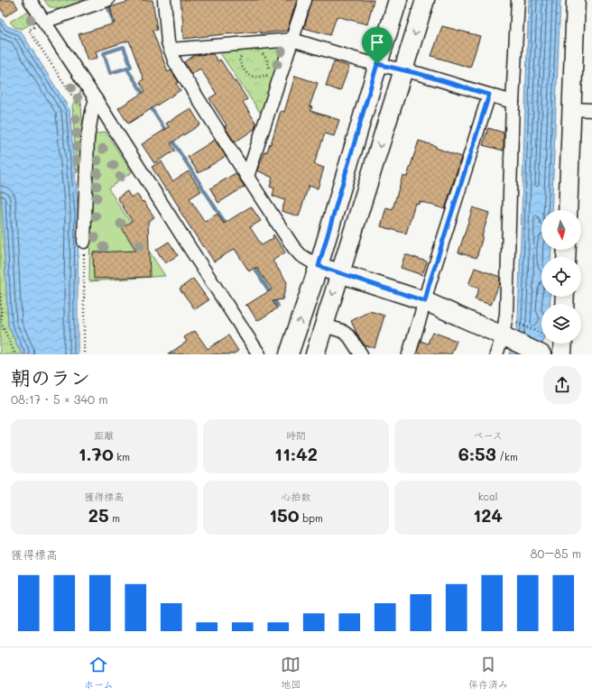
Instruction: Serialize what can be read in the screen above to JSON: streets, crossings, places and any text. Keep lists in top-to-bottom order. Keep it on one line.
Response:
{"north":"bottom","page":{"heading":["朝のラン","08:17 · 5 × 340 m"],"stats":[["距離","1.70 km"],["時間","11:42"],["ペース","6:53 /km"],["獲得標高","25 m"],["心拍数","150 bpm"],["kcal","124"]],"chart":["獲得標高","80–85 m"],"tabs":["ホーム","地図","保存済み"]}}
